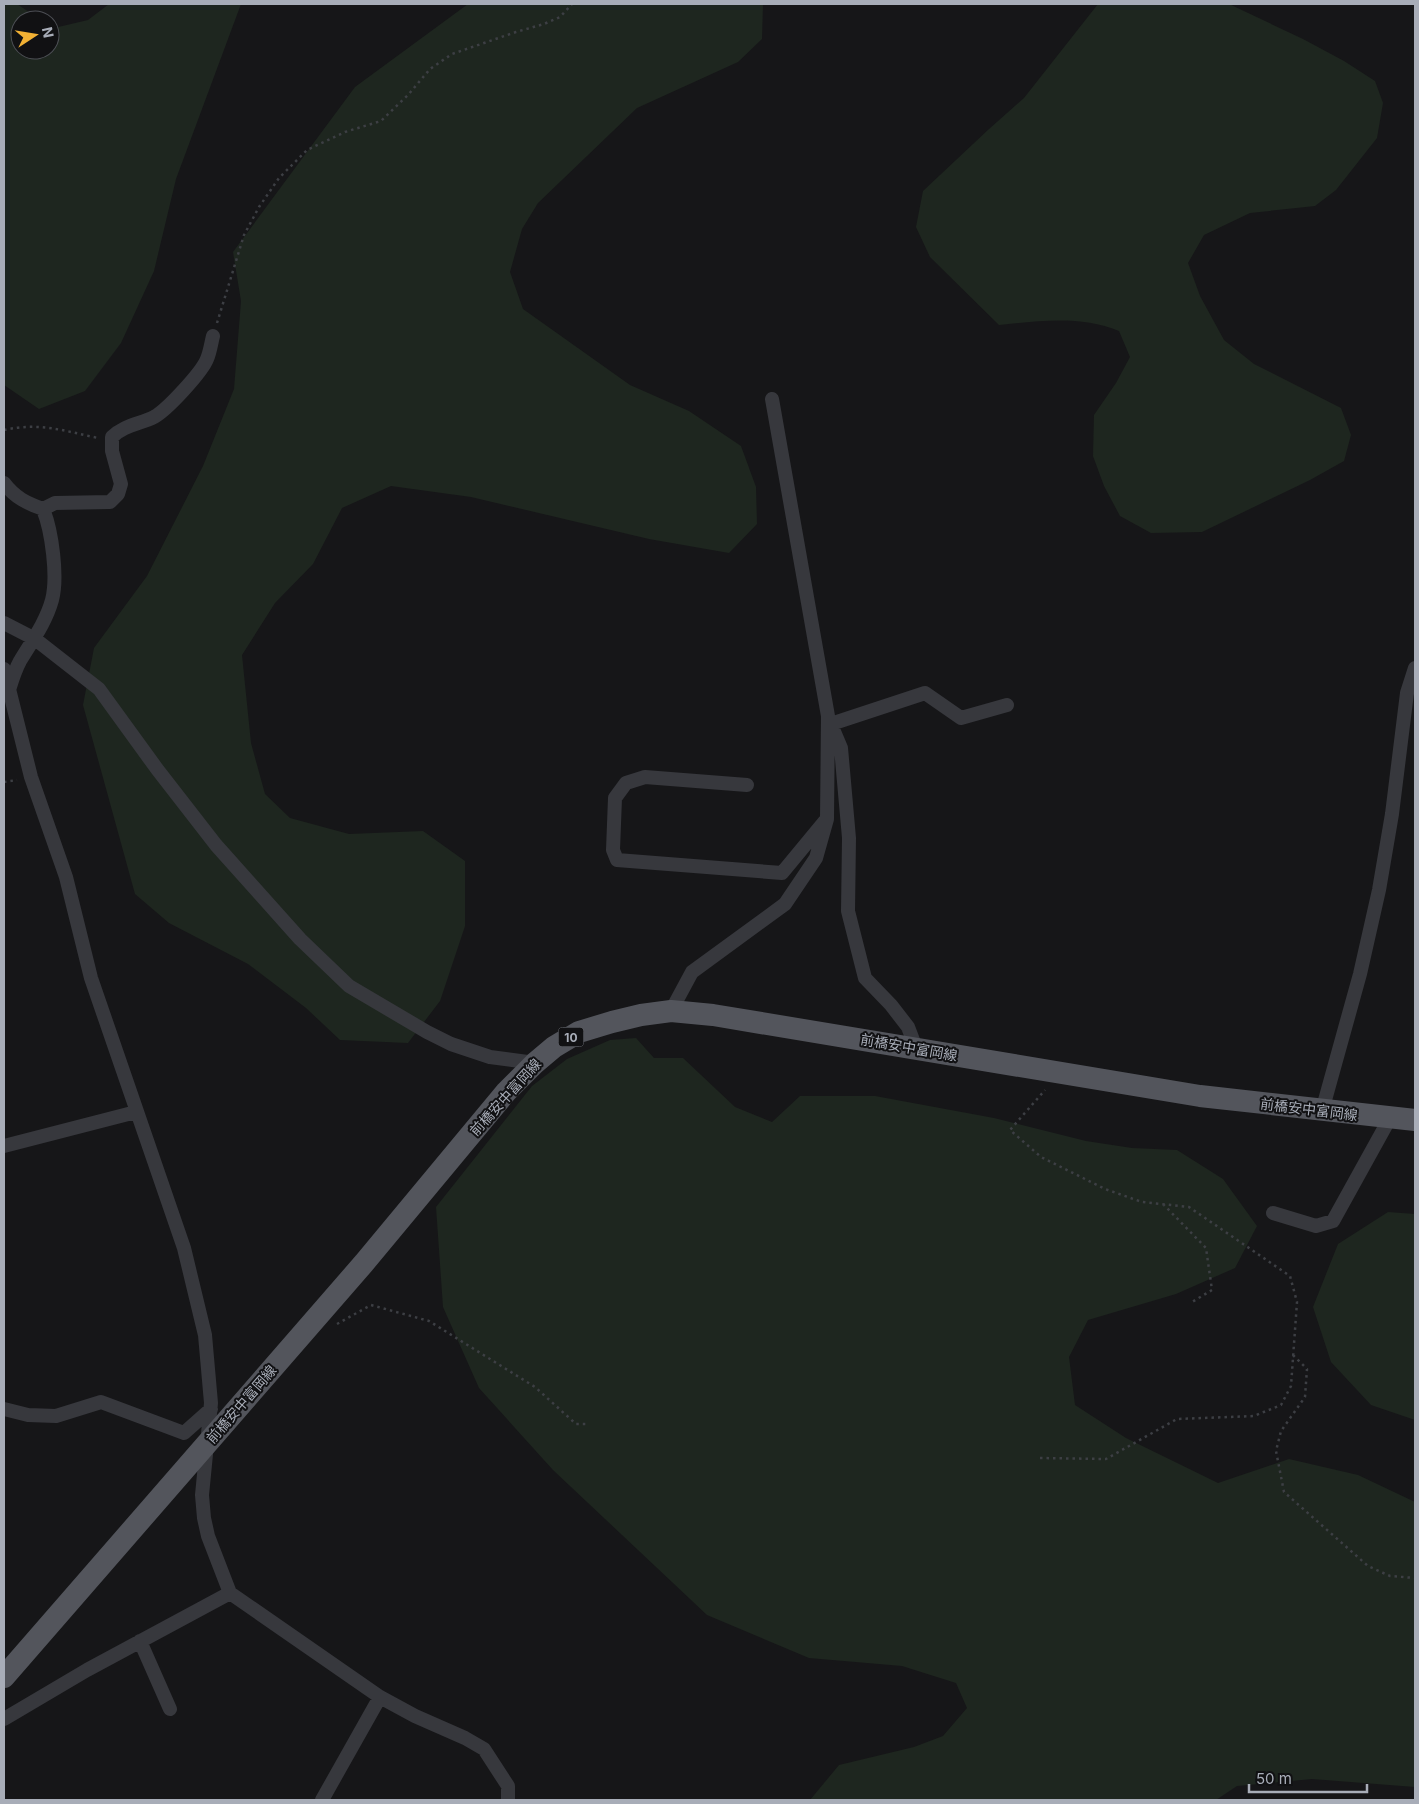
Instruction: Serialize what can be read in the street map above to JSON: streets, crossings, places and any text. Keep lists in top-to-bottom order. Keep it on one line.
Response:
{"streets":{"main road":["10","前橋安中富岡線"]},"scale_bar":"50 m","north":"right"}
